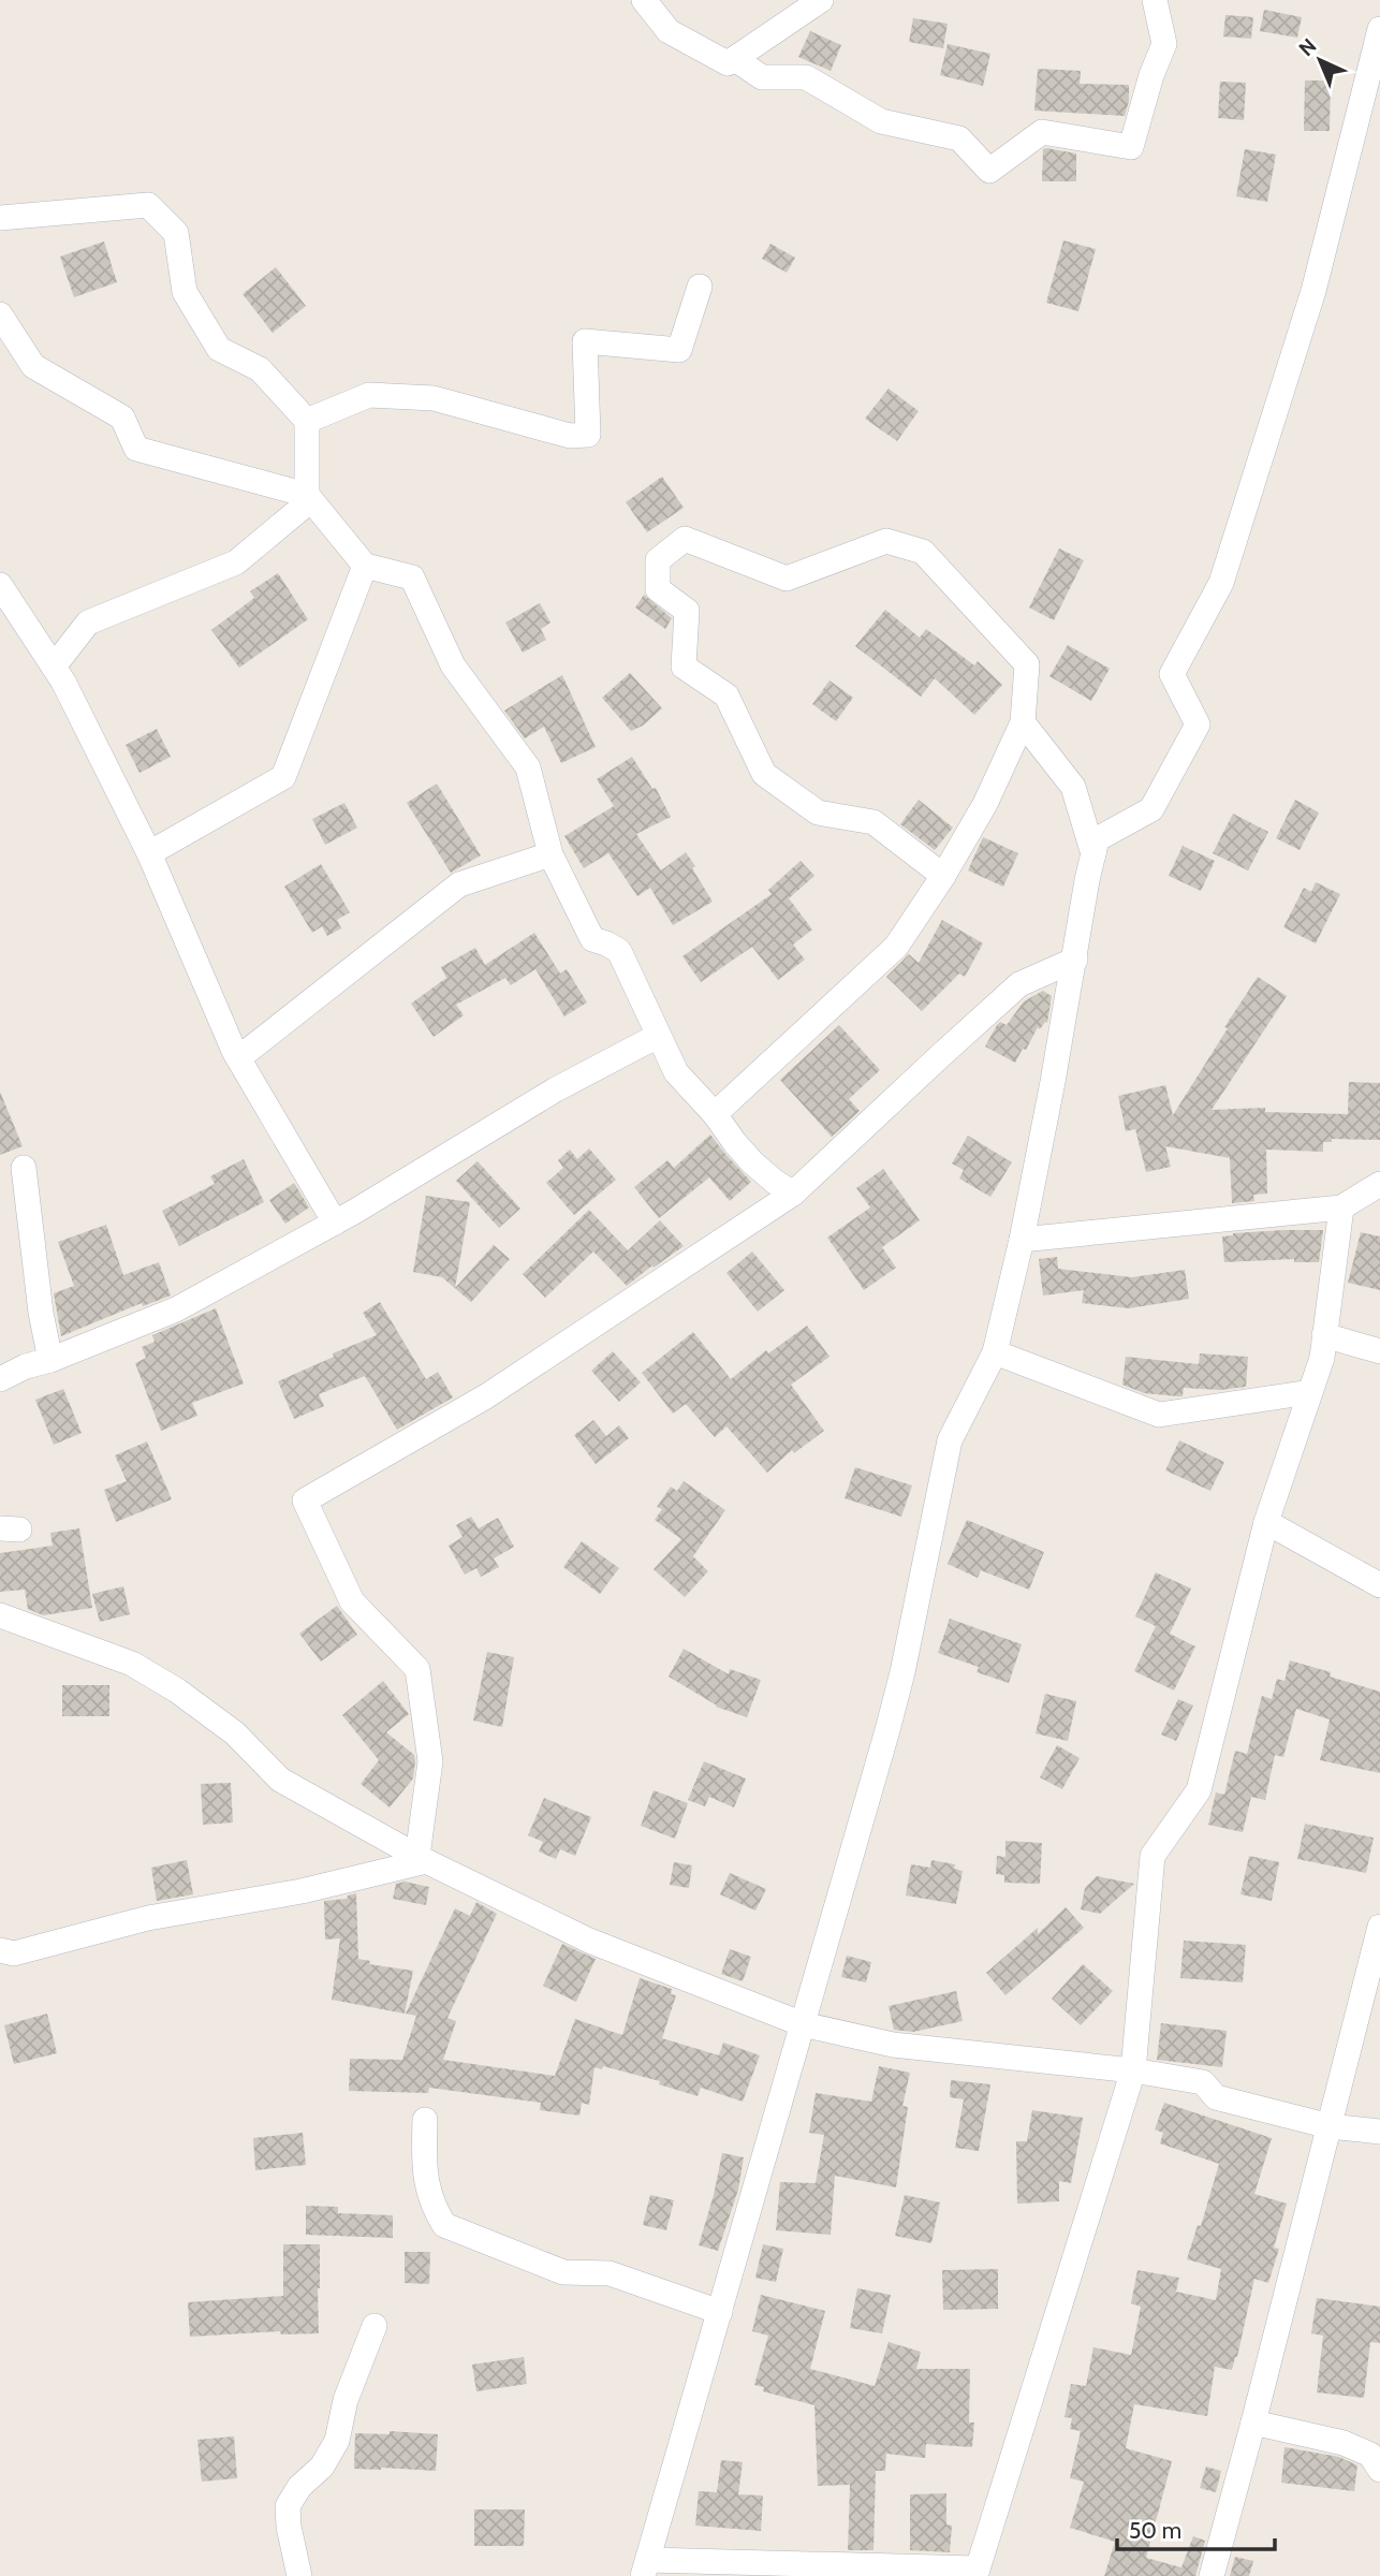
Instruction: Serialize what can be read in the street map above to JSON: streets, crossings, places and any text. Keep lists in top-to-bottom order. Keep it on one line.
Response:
{"scale_bar":"50 m","north":"top left"}
